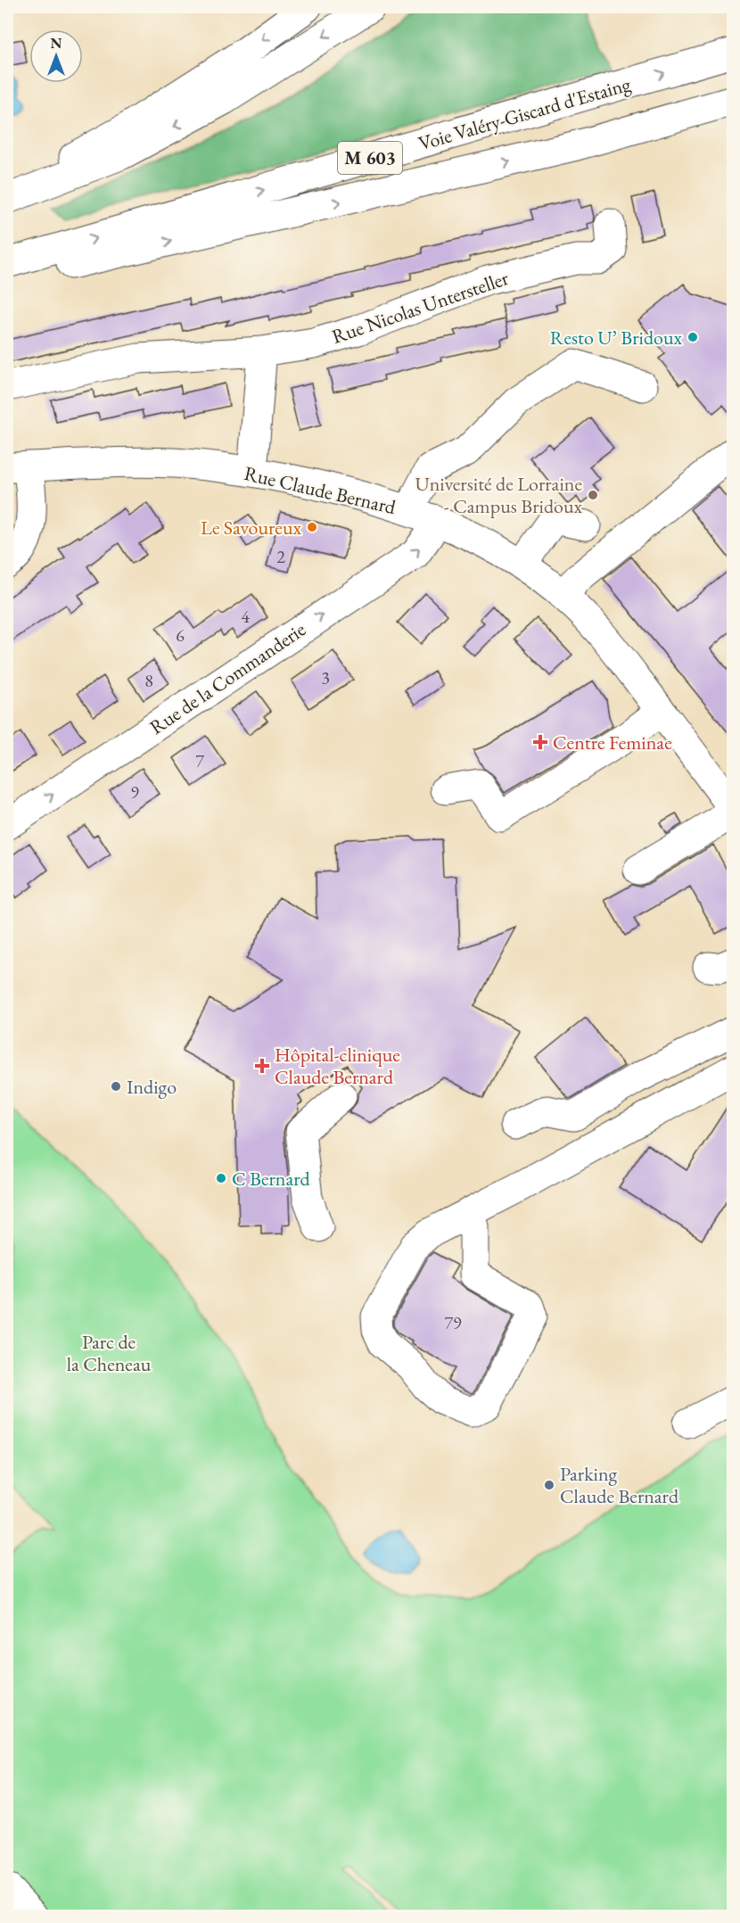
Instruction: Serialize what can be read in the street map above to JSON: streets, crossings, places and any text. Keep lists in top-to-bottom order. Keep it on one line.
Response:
{"streets":{"main road":["Voie Valéry-Giscard d'Estaing","M 603","Rue Nicolas Untersteller","Rue Claude Bernard","Rue de la Commanderie"]},"crossings":[["Rue Claude Bernard","Rue de la Commanderie"]],"parks":["Parc de la Cheneau"],"places":{"other":["Resto U’ Bridoux","Université de Lorraine - Campus Bridoux","Le Savoureux","Indigo","C Bernard","Parking Claude Bernard"],"health":["Centre Feminae","Hôpital-clinique Claude Bernard"]},"house_numbers":["2","4","6","3","8","7","9","79"],"north":"top"}
